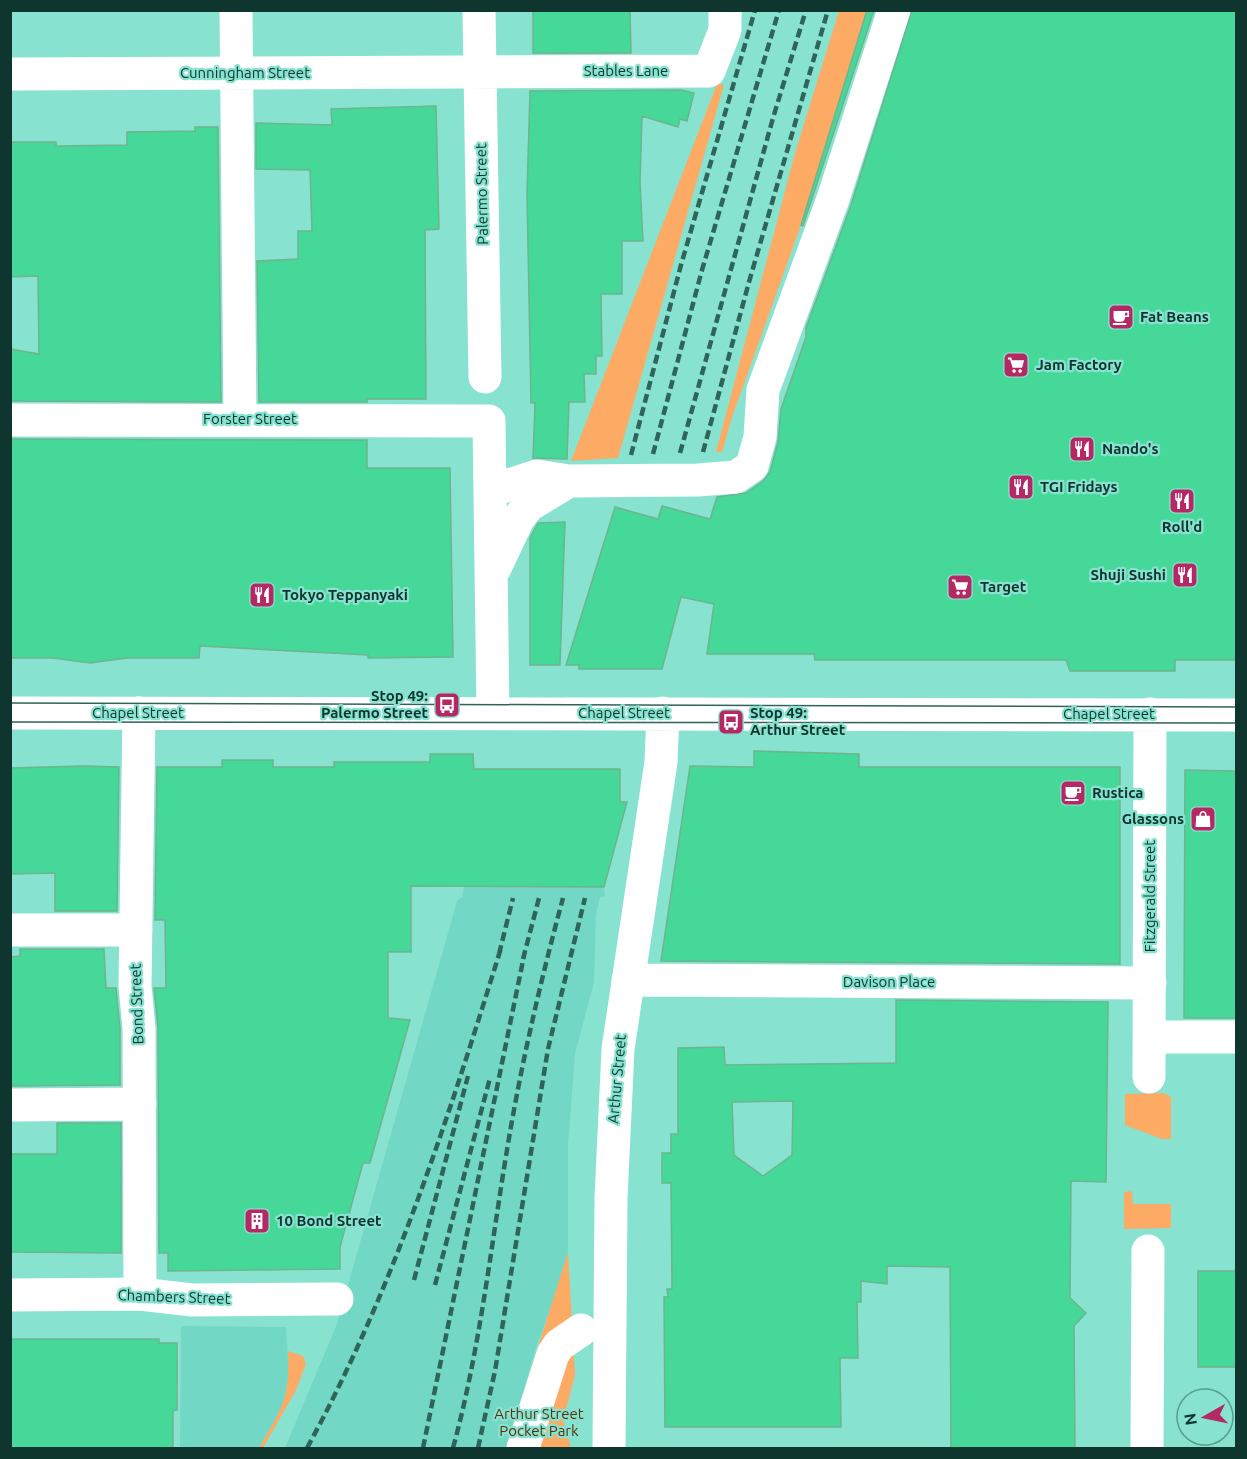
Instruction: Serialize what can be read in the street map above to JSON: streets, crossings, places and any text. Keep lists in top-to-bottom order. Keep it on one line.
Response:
{"streets":{"street":["Stables Lane","Cunningham Street","Palermo Street","Forster Street","Chapel Street","Fitzgerald Street","Davison Place","Bond Street","Arthur Street","Chambers Street"]},"crossings":[["Stables Lane","Cunningham Street"],["Stables Lane","Palermo Street"],["Cunningham Street","Palermo Street"],["Chapel Street","Fitzgerald Street"],["Chapel Street","Bond Street"],["Chapel Street","Arthur Street"],["Fitzgerald Street","Davison Place"],["Davison Place","Arthur Street"],["Bond Street","Chambers Street"]],"parks":["Arthur Street Pocket Park"],"places":{"cafe":["Fat Beans","Rustica"],"supermarket":["Jam Factory","Target"],"restaurant":["Nando's","TGI Fridays","Roll'd","Shuji Sushi","Tokyo Teppanyaki"],"bus stop":["Stop 49: Palermo Street","Stop 49: Arthur Street"],"shop":["Glassons"],"building":["10 Bond Street"]},"north":"left"}
